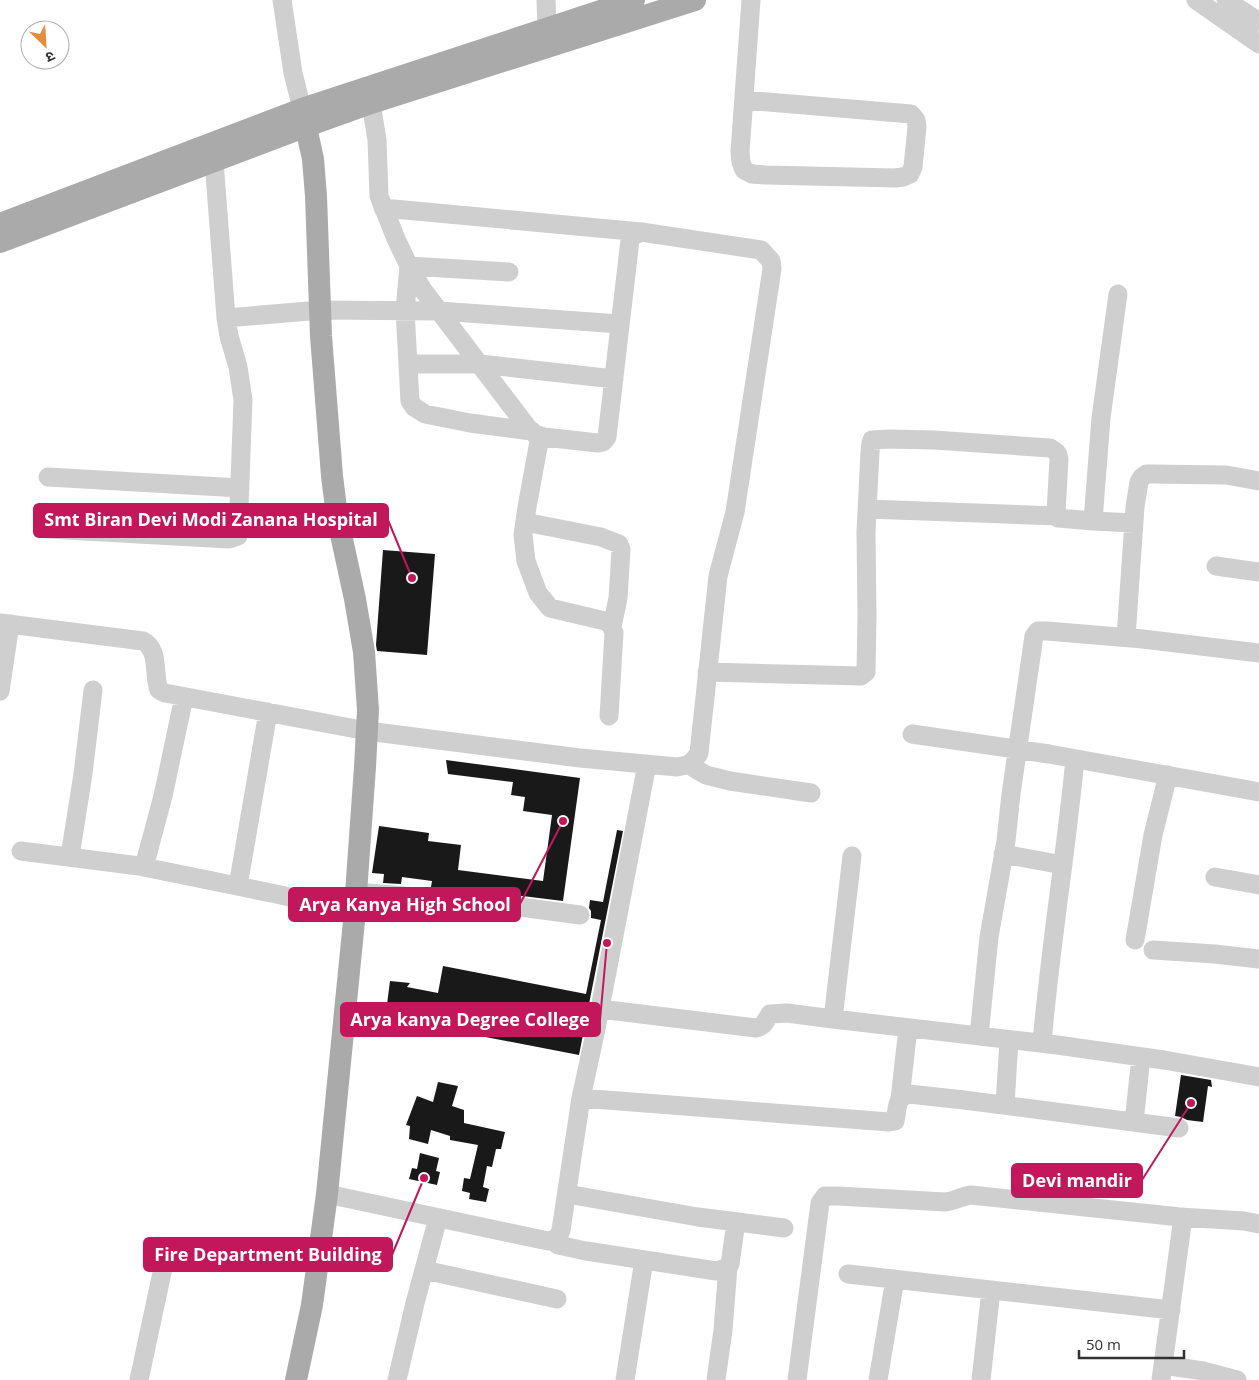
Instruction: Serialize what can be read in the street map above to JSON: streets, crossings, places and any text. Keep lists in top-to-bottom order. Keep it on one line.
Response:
{"places":["Smt Biran Devi Modi Zanana Hospital","Arya Kanya High School","Arya kanya Degree College","Devi mandir","Fire Department Building"],"scale_bar":"50 m","north":"bottom right"}
